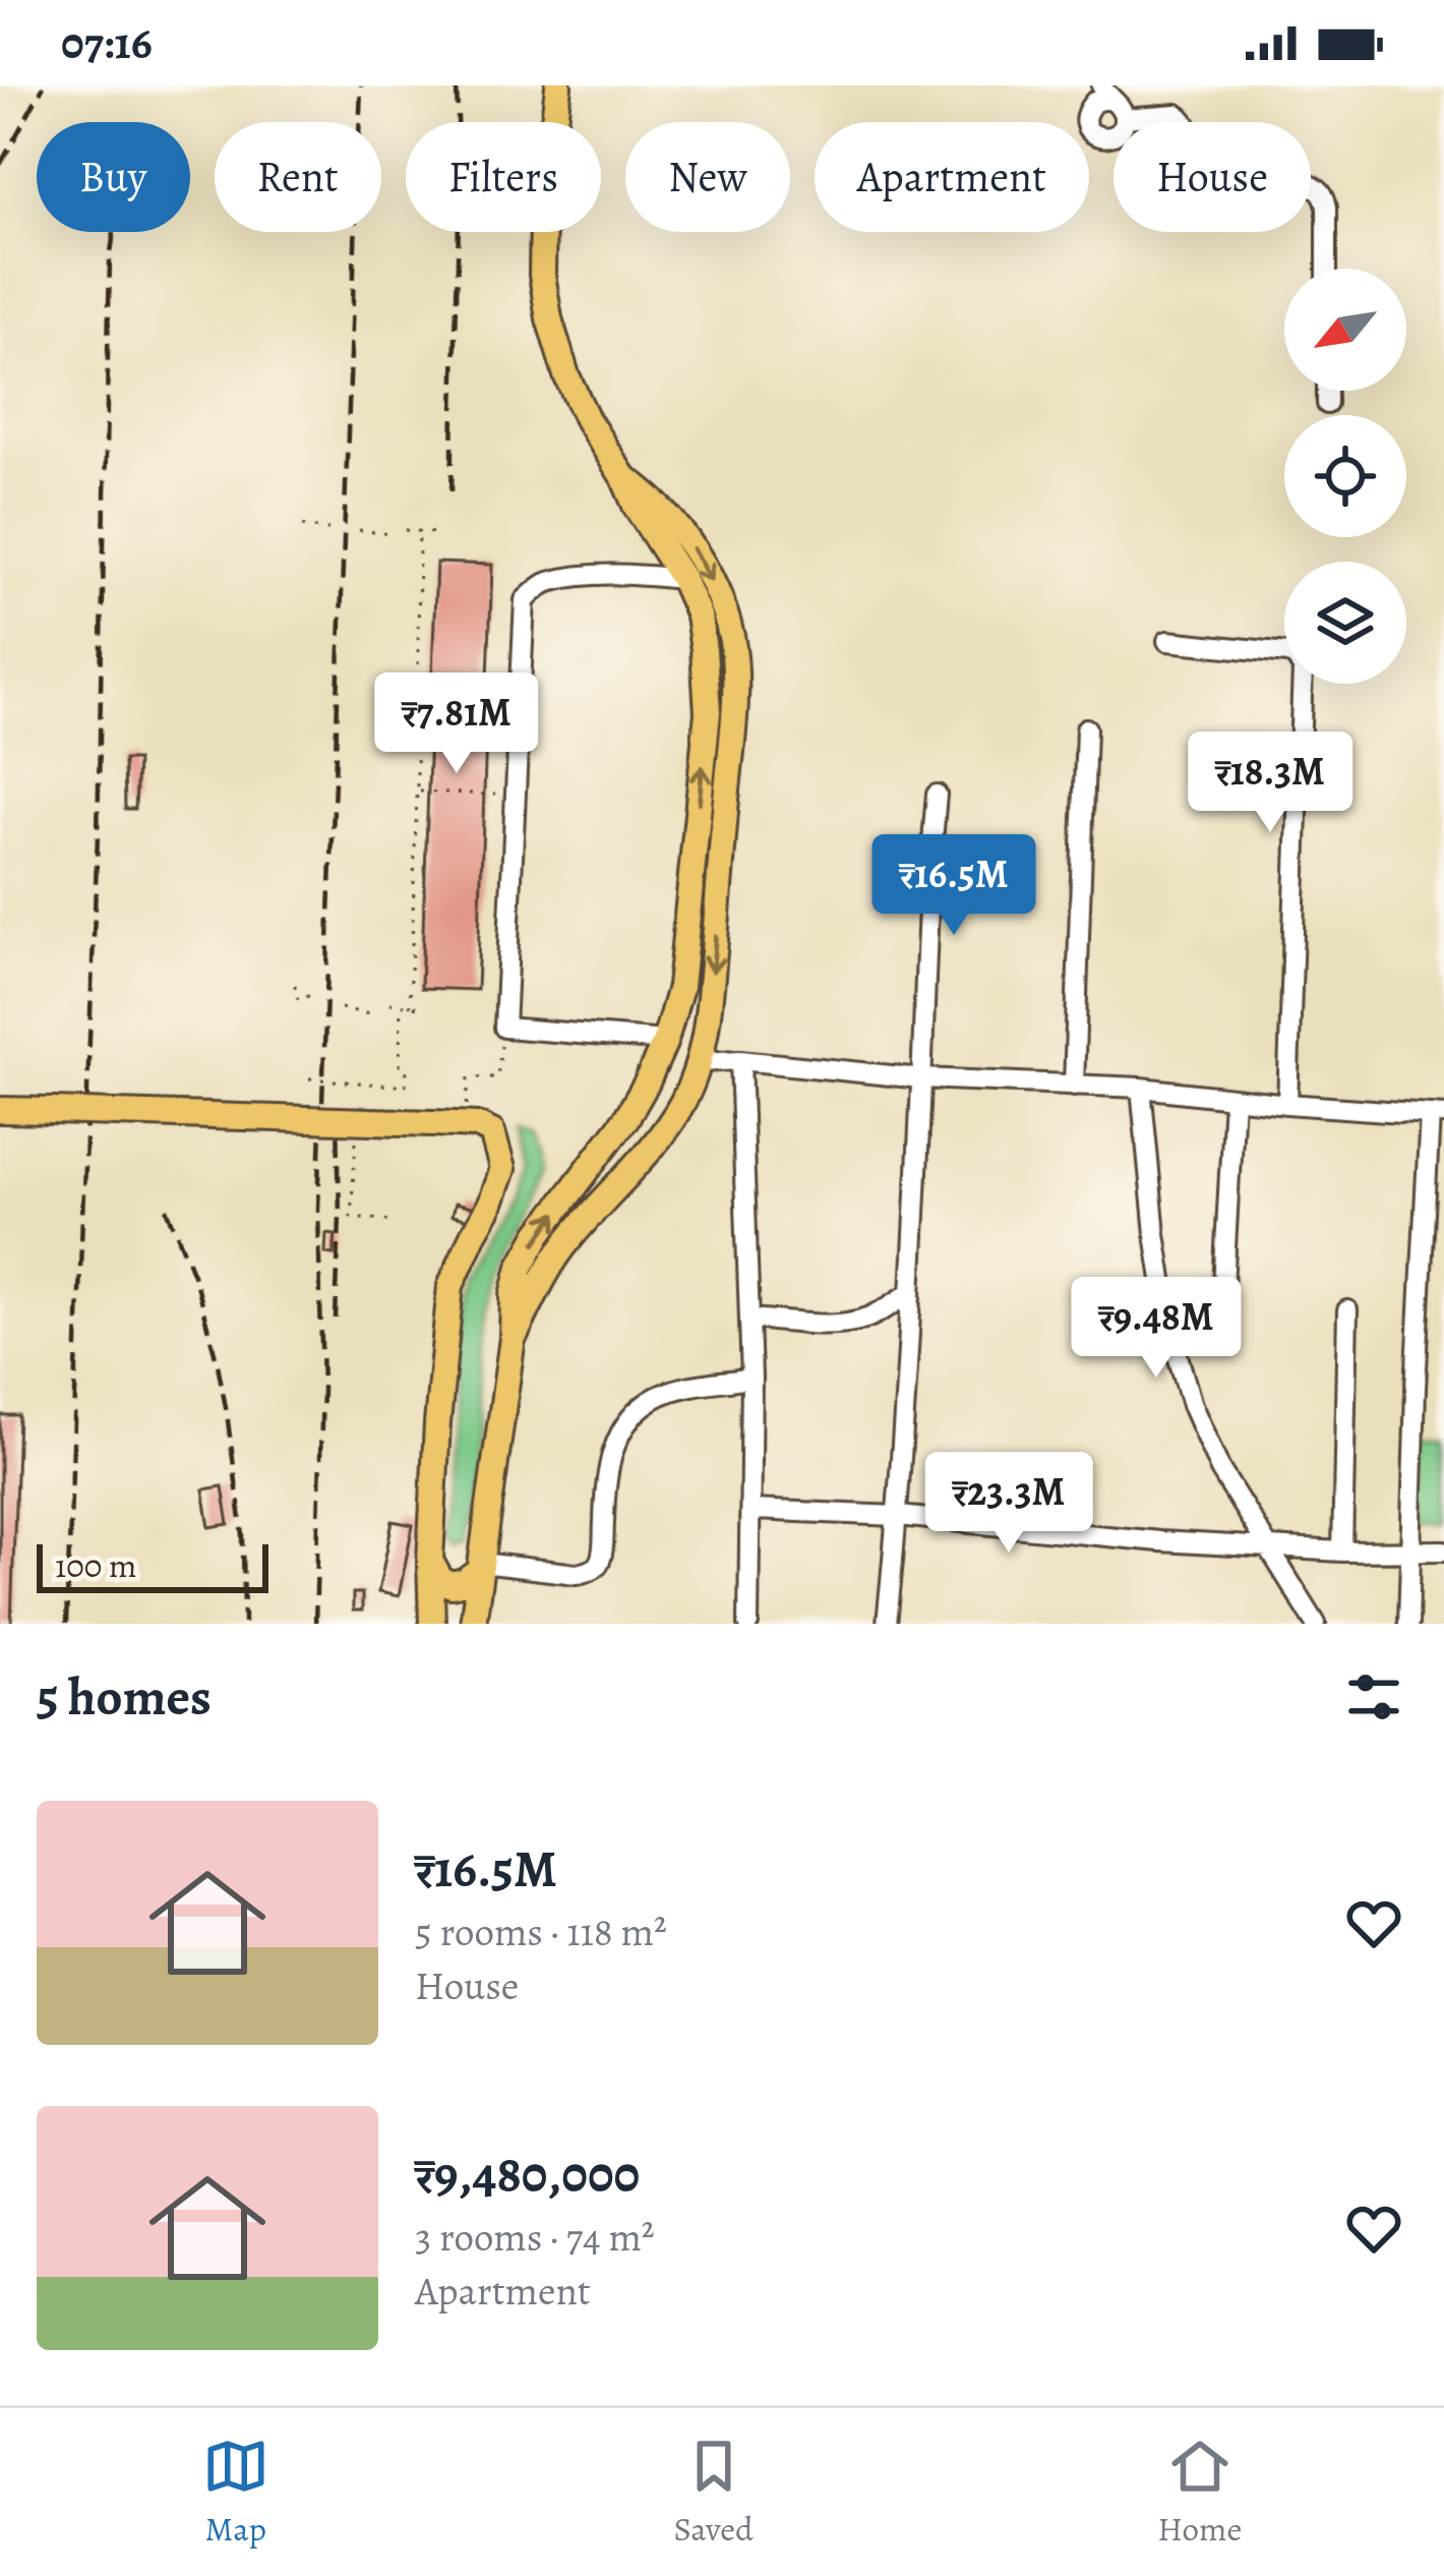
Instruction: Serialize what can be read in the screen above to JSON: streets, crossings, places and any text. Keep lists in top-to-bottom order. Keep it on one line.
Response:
{"scale_bar":"100 m","north":"bottom left","page":{"status":"07:16","chip":["Buy","Rent","Filters","New","Apartment","House"],"price":["₹7.81M","₹18.3M","₹16.5M","₹9.48M","₹23.3M"],"scale":"100 m","heading":"5 homes","list":[{"name":"₹16.5M","note":"5 rooms · 118 m² · House"},{"name":"₹9,480,000","note":"3 rooms · 74 m² · Apartment"}],"tabs":["Map","Saved","Home"]}}
